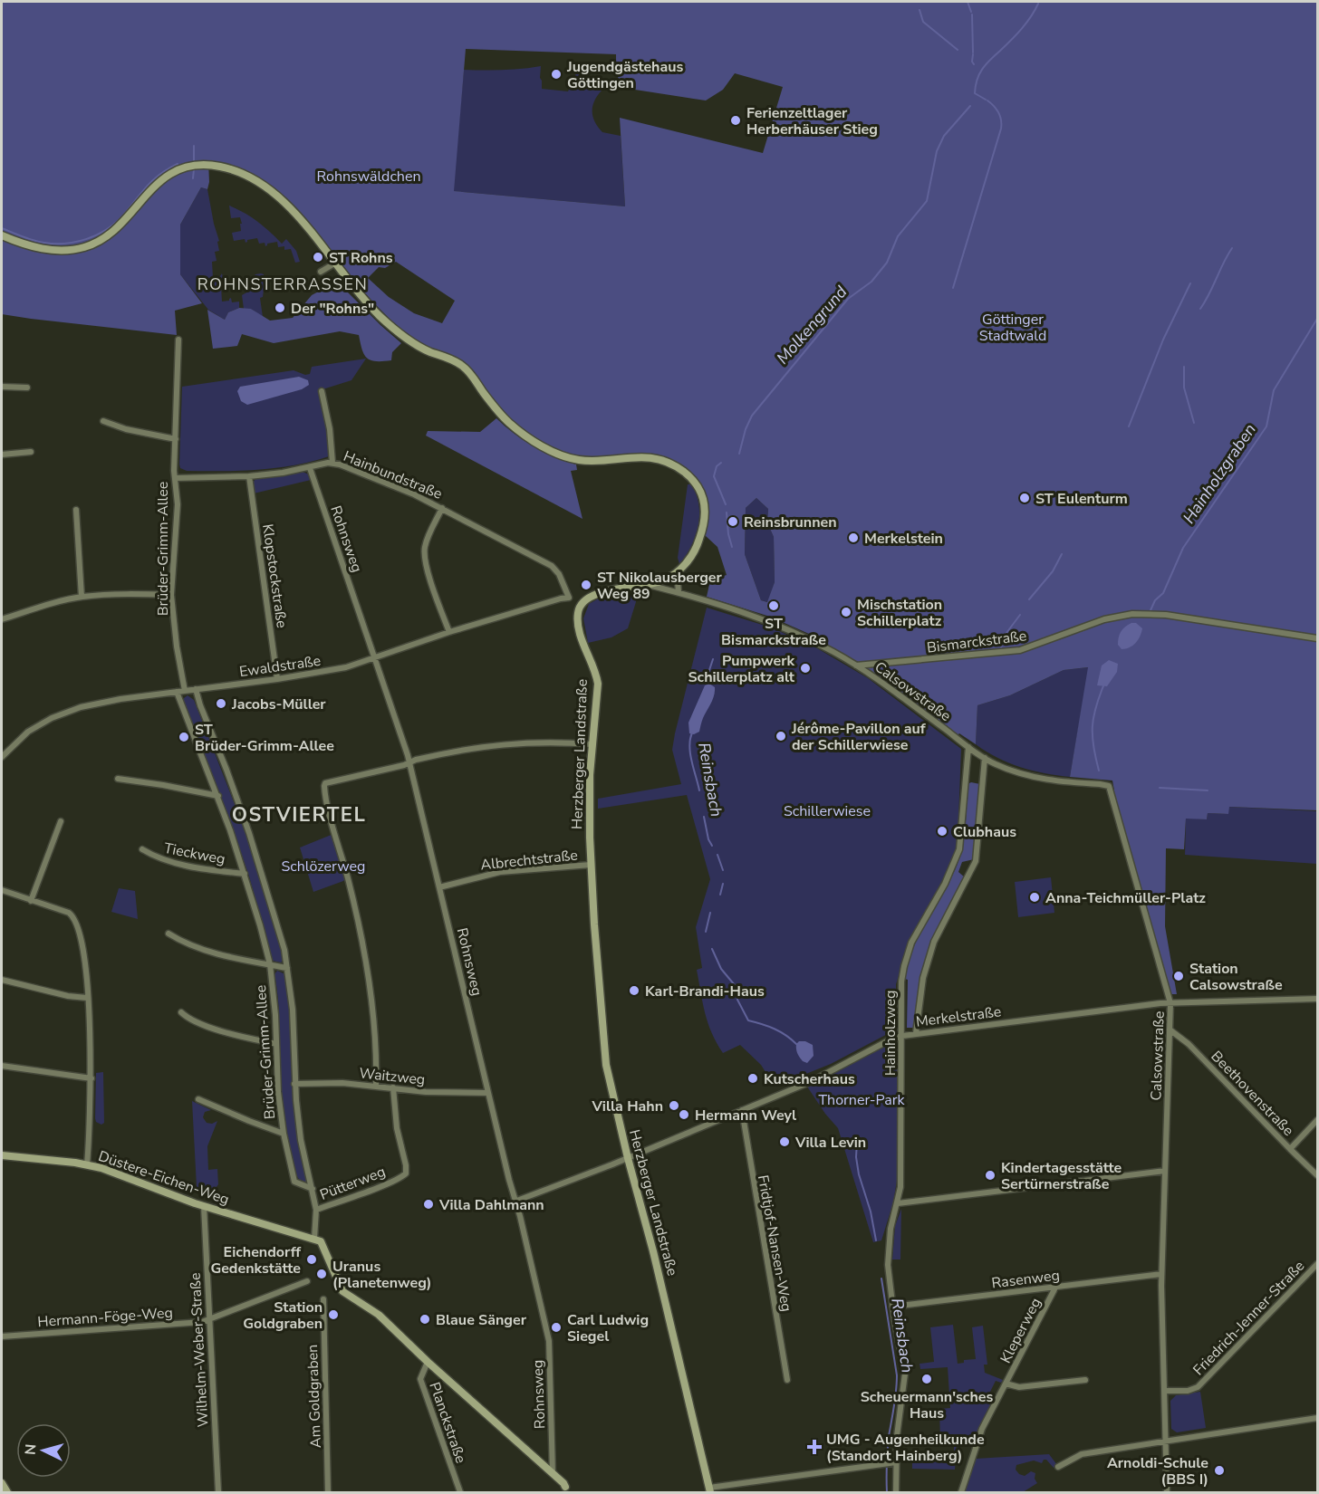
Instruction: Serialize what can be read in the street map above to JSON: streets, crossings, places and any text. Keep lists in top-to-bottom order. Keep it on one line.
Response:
{"streets":{"street":["Hainbundstraße","Rohnsweg","Brüder-Grimm-Allee","Klopstockstraße","Bismarckstraße","Ewaldstraße","Calsowstraße","Herzberger Landstraße","Tieckweg","Albrechtstraße","Merkelstraße","Hainholzweg","Waitzweg","Beethovenstraße","Düstere-Eichen-Weg","Pütterweg","Fridtjof-Nansen-Weg","Rasenweg","Hermann-Föge-Weg","Friedrich-Jenner-Straße","Kleperweg","Wilhelm-Weber-Straße","Am Goldgraben","Planckstraße"]},"crossings":[["Hainbundstraße","Rohnsweg"],["Hainbundstraße","Brüder-Grimm-Allee"],["Hainbundstraße","Klopstockstraße"],["Hainbundstraße","Ewaldstraße"],["Rohnsweg","Ewaldstraße"],["Rohnsweg","Albrechtstraße"],["Rohnsweg","Merkelstraße"],["Rohnsweg","Waitzweg"],["Brüder-Grimm-Allee","Ewaldstraße"],["Brüder-Grimm-Allee","Tieckweg"],["Brüder-Grimm-Allee","Waitzweg"],["Brüder-Grimm-Allee","Düstere-Eichen-Weg"],["Brüder-Grimm-Allee","Pütterweg"],["Klopstockstraße","Ewaldstraße"],["Bismarckstraße","Calsowstraße"],["Calsowstraße","Merkelstraße"],["Calsowstraße","Hainholzweg"],["Calsowstraße","Beethovenstraße"],["Calsowstraße","Rasenweg"],["Calsowstraße","Friedrich-Jenner-Straße"],["Herzberger Landstraße","Albrechtstraße"],["Herzberger Landstraße","Merkelstraße"],["Merkelstraße","Hainholzweg"],["Merkelstraße","Fridtjof-Nansen-Weg"],["Hainholzweg","Rasenweg"],["Waitzweg","Pütterweg"],["Düstere-Eichen-Weg","Wilhelm-Weber-Straße"],["Rasenweg","Kleperweg"],["Hermann-Föge-Weg","Wilhelm-Weber-Straße"]],"districts":["ROHNSTERRASSEN","OSTVIERTEL"],"water":["Molkengrund","Hainholzgraben","Reinsbach"],"parks":["Rohnswäldchen","Göttinger Stadtwald","Schillerwiese","Schlözerweg","Thorner-Park"],"places":{"other":["Jugendgästehaus Göttingen","Ferienzeltlager Herberhäuser Stieg","ST Rohns","Der \"Rohns\"","ST Eulenturm","Reinsbrunnen","Merkelstein","ST Nikolausberger Weg 89","ST Bismarckstraße","Mischstation Schillerplatz","Pumpwerk Schillerplatz alt","Jacobs-Müller","Jérôme-Pavillon auf der Schillerwiese","ST Brüder-Grimm-Allee","Clubhaus","Anna-Teichmüller-Platz","Station Calsowstraße","Karl-Brandi-Haus","Kutscherhaus","Villa Hahn","Hermann Weyl","Villa Levin","Kindertagesstätte Sertürnerstraße","Villa Dahlmann","Eichendorff Gedenkstätte","Uranus (Planetenweg)","Station Goldgraben","Blaue Sänger","Carl Ludwig Siegel","Scheuermann'sches Haus","Arnoldi-Schule (BBS I)"],"health":["UMG - Augenheilkunde (Standort Hainberg)"]},"north":"left"}
